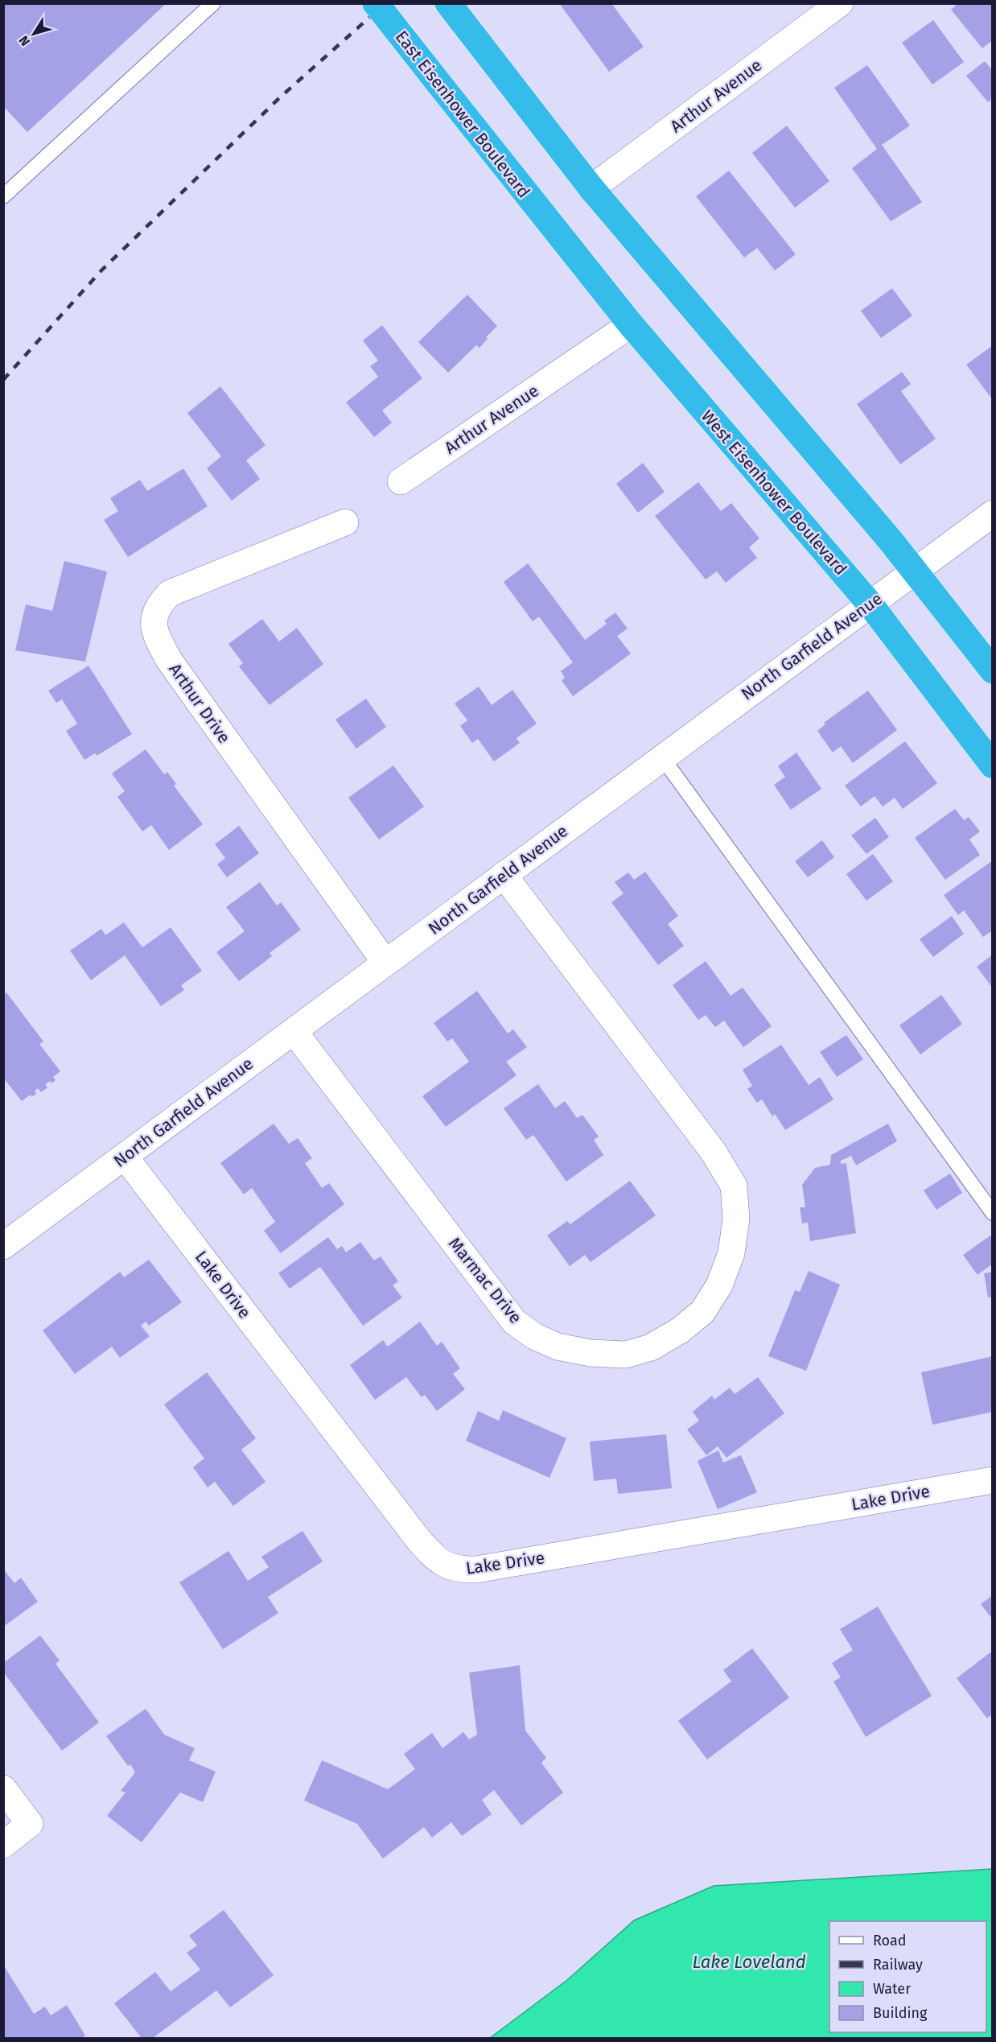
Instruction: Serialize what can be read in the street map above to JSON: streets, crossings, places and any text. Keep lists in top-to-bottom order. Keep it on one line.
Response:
{"streets":{"highway":["East Eisenhower Boulevard","West Eisenhower Boulevard"],"street":["Arthur Avenue","North Garfield Avenue","Arthur Drive","Marmac Drive","Lake Drive"]},"crossings":[["Arthur Avenue","West Eisenhower Boulevard"],["East Eisenhower Boulevard","West Eisenhower Boulevard"],["West Eisenhower Boulevard","North Garfield Avenue"],["North Garfield Avenue","Arthur Drive"],["North Garfield Avenue","Marmac Drive"],["North Garfield Avenue","Lake Drive"]],"water":["Lake Loveland"],"legend":["Road","Railway","Water","Building"],"north":"bottom left"}
